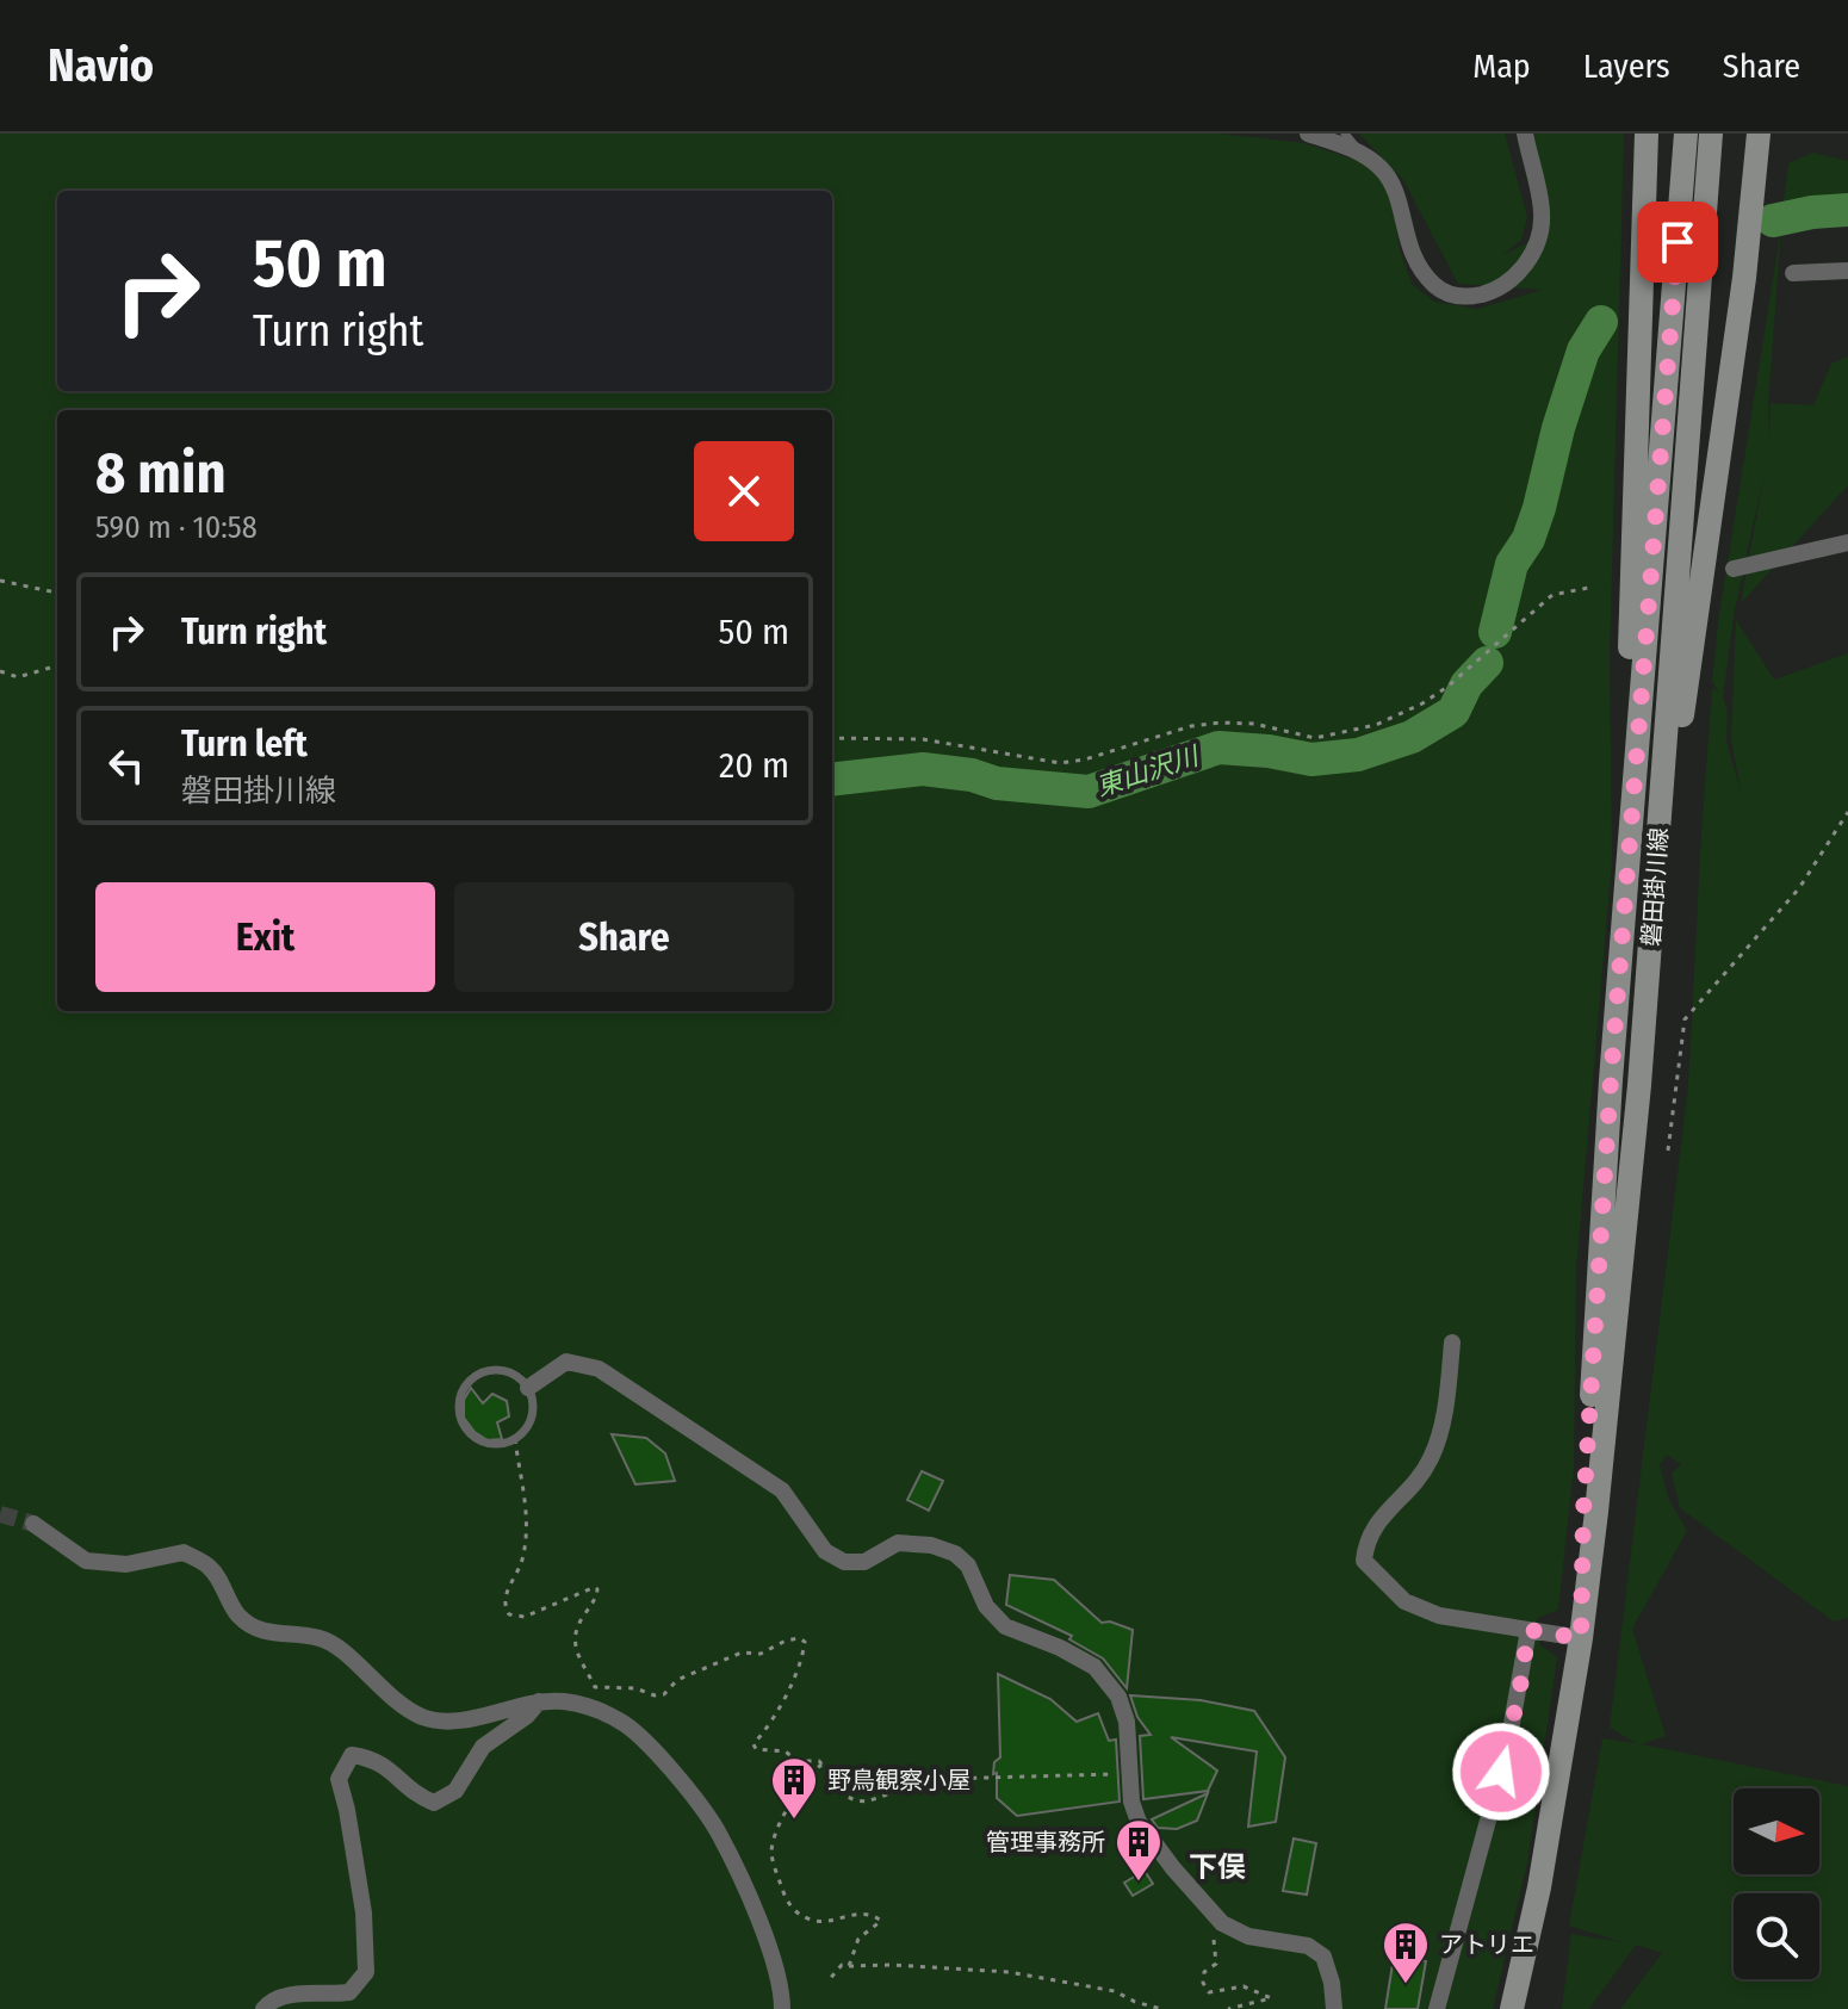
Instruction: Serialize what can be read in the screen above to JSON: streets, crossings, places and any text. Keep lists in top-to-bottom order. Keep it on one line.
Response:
{"streets":{"main road":["磐田掛川線"]},"districts":["下俣"],"water":["東山沢川"],"places":{"building":["野鳥観察小屋","管理事務所","アトリエ"]},"north":"right","page":{"header":"Navio","nav":["Map","Layers","Share"],"turn":["50 m","Turn right"],"heading":["8 min","590 m · 10:58"],"list":[{"name":"Turn right","value":"50 m"},{"name":"Turn left","note":"磐田掛川線","value":"20 m"}],"buttons":["Exit","Share"]}}
